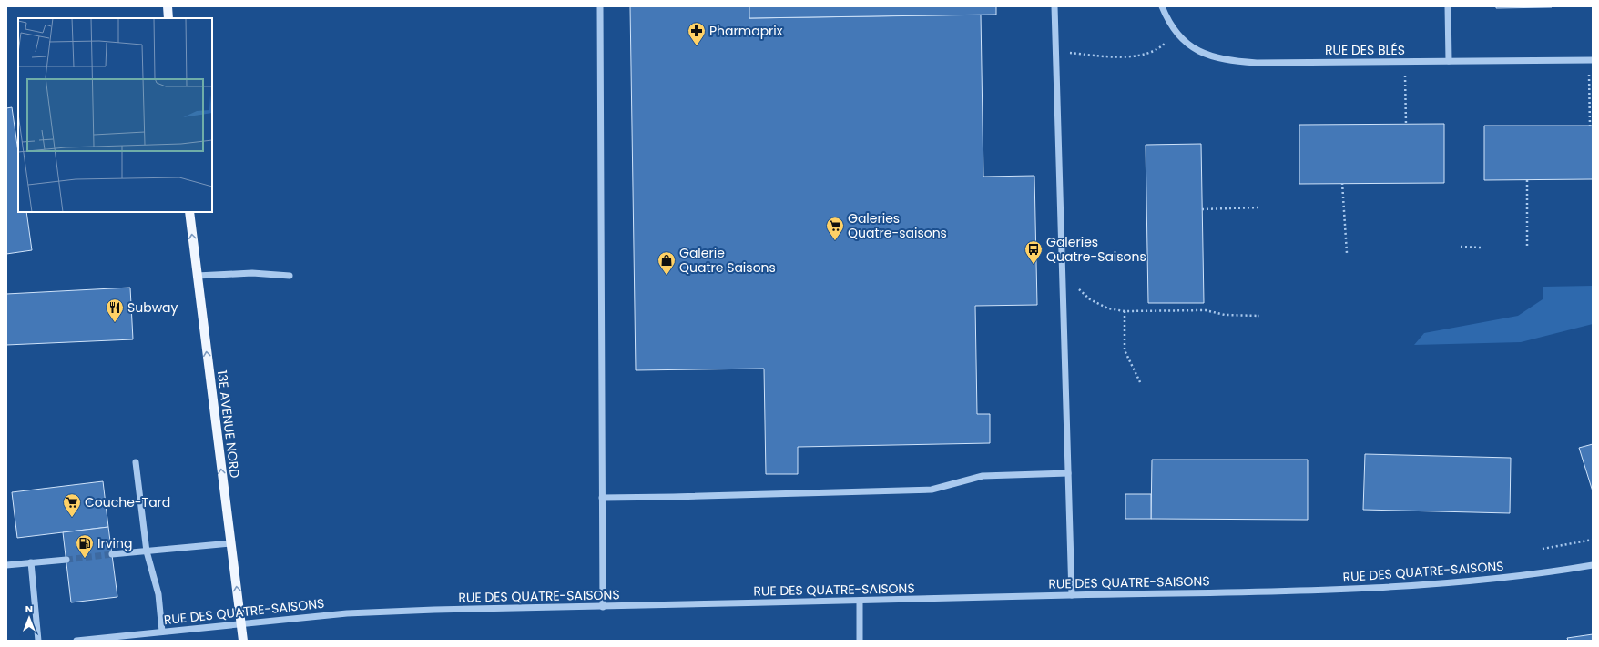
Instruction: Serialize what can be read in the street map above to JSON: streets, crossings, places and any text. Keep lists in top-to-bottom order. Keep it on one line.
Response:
{"streets":{"main road":["13E AVENUE NORD"],"street":["RUE DES BLÉS","RUE DES QUATRE-SAISONS"]},"crossings":[["13E AVENUE NORD","RUE DES QUATRE-SAISONS"]],"one_way":["13E AVENUE NORD"],"places":{"pharmacy":["Pharmaprix"],"supermarket":["Galeries Quatre-saisons","Couche-Tard"],"bus stop":["Galeries Quatre-Saisons"],"shop":["Galerie Quatre Saisons"],"restaurant":["Subway"],"fuel station":["Irving"]},"north":"top"}
